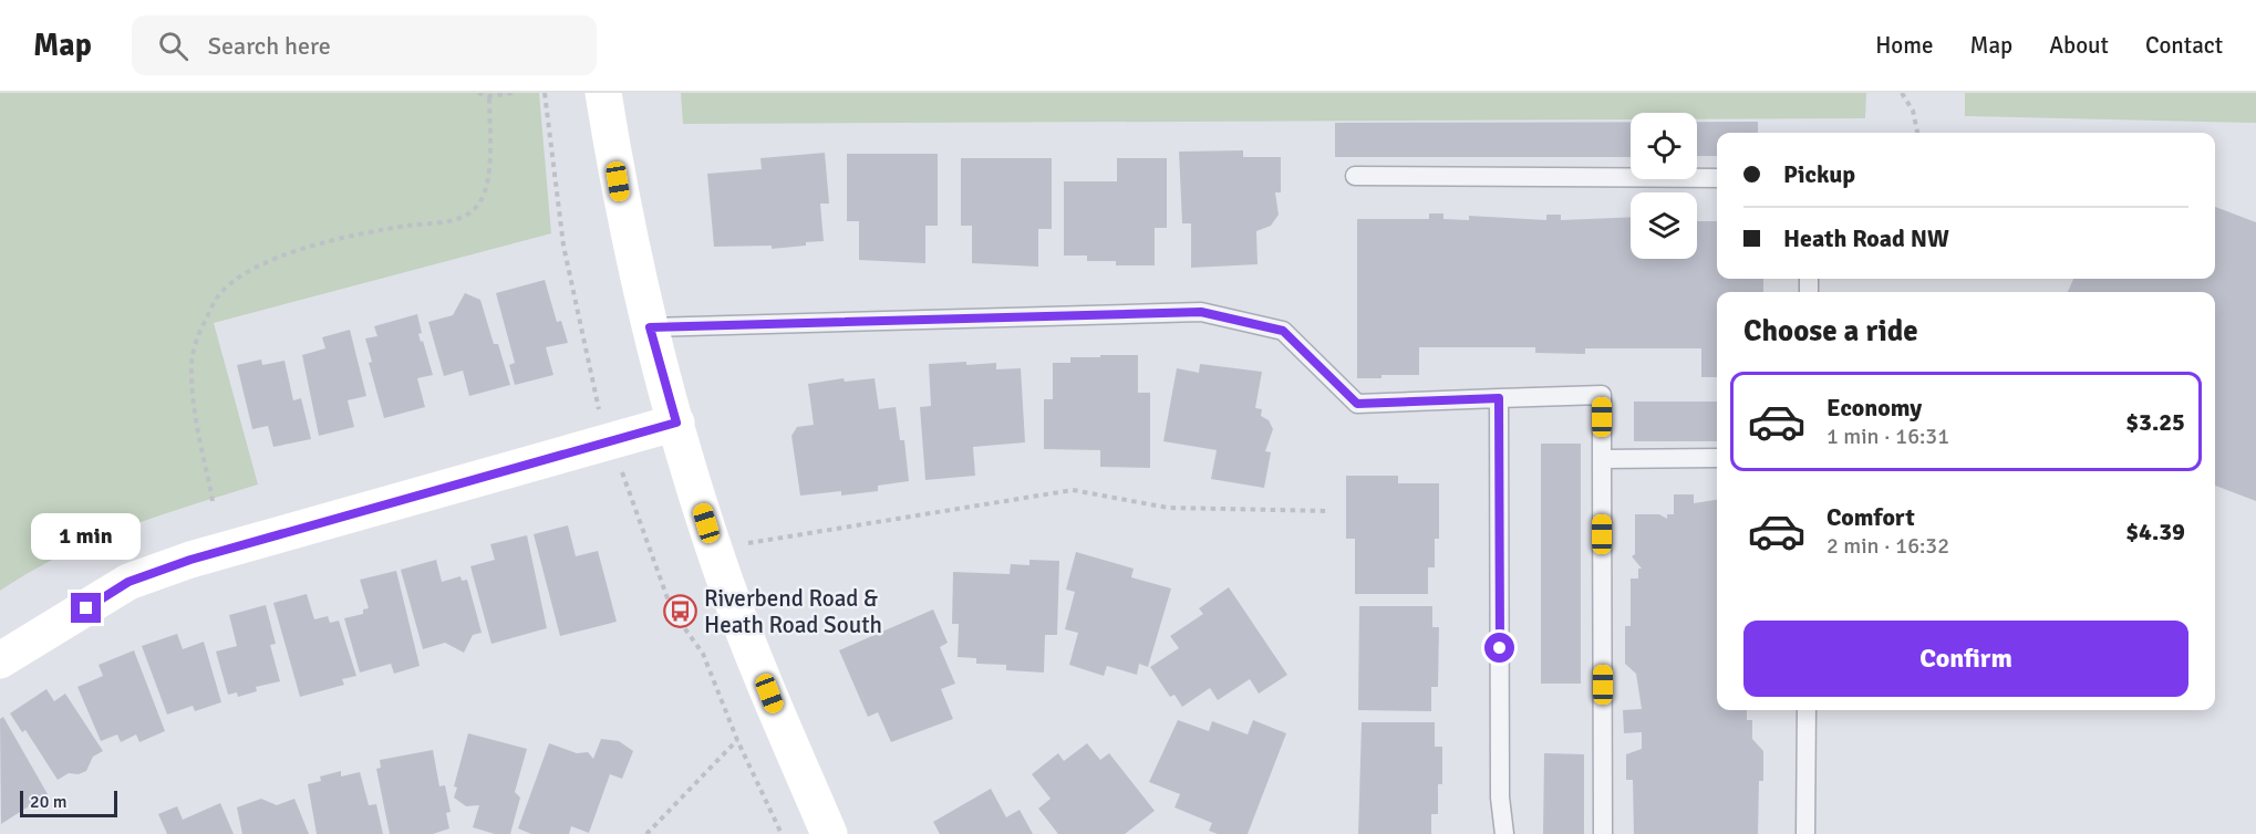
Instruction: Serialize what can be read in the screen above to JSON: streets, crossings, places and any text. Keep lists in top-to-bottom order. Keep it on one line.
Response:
{"places":{"bus stop":["Riverbend Road & Heath Road South"]},"scale_bar":"20 m","page":{"header":"Map","search":"Search here","nav":["Home","Map","About","Contact"],"banner":["Pickup","Heath Road NW"],"heading":"Choose a ride","list":[{"name":"Economy","note":"1 min · 16:31","value":"$3.25"},{"name":"Comfort","note":"2 min · 16:32","value":"$4.39"}],"bubble":"1 min","buttons":"Confirm","scale":"20 m"}}
